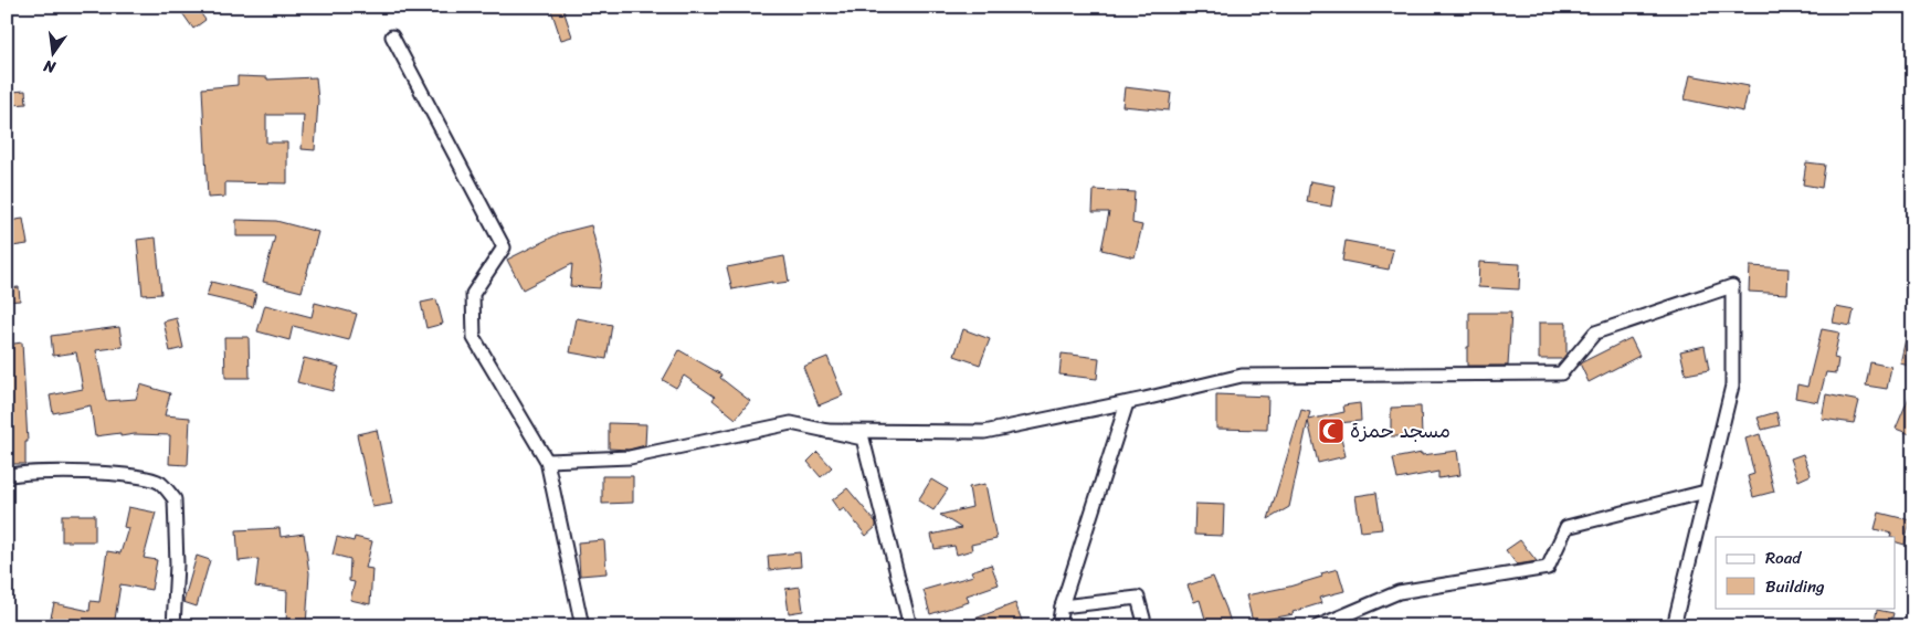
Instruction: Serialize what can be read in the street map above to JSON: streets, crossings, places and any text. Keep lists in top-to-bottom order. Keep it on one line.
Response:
{"places":{"mosque":["مسجد حمزة"]},"legend":["Road","Building"],"north":"bottom"}
